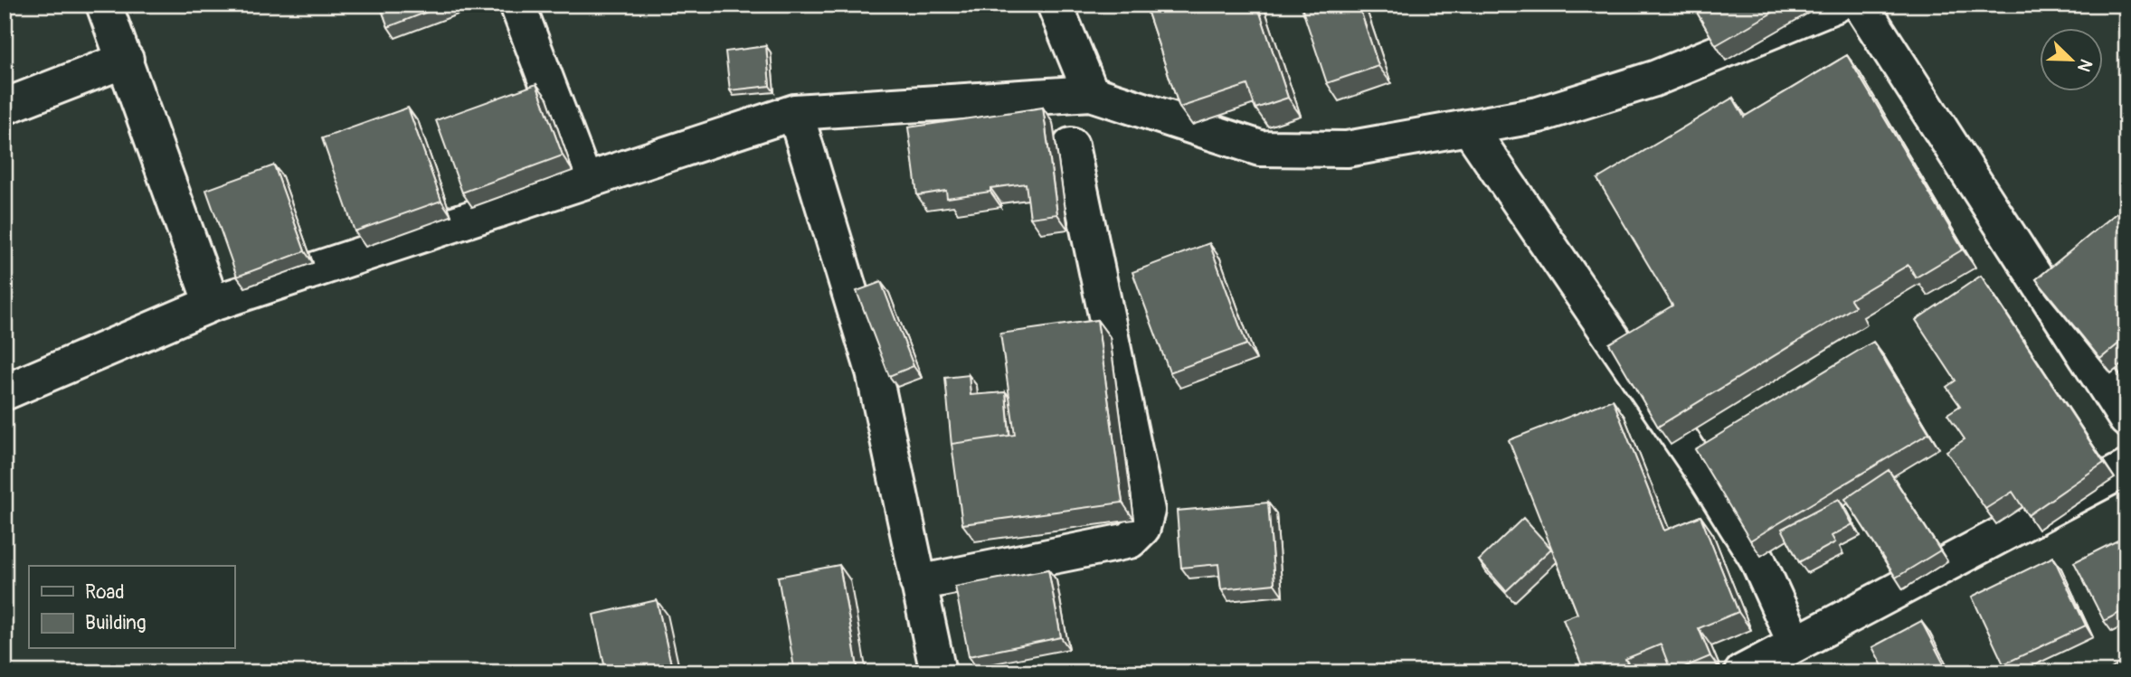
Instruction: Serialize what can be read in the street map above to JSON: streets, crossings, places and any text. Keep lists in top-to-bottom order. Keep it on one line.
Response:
{"legend":["Road","Building"],"north":"bottom right"}
